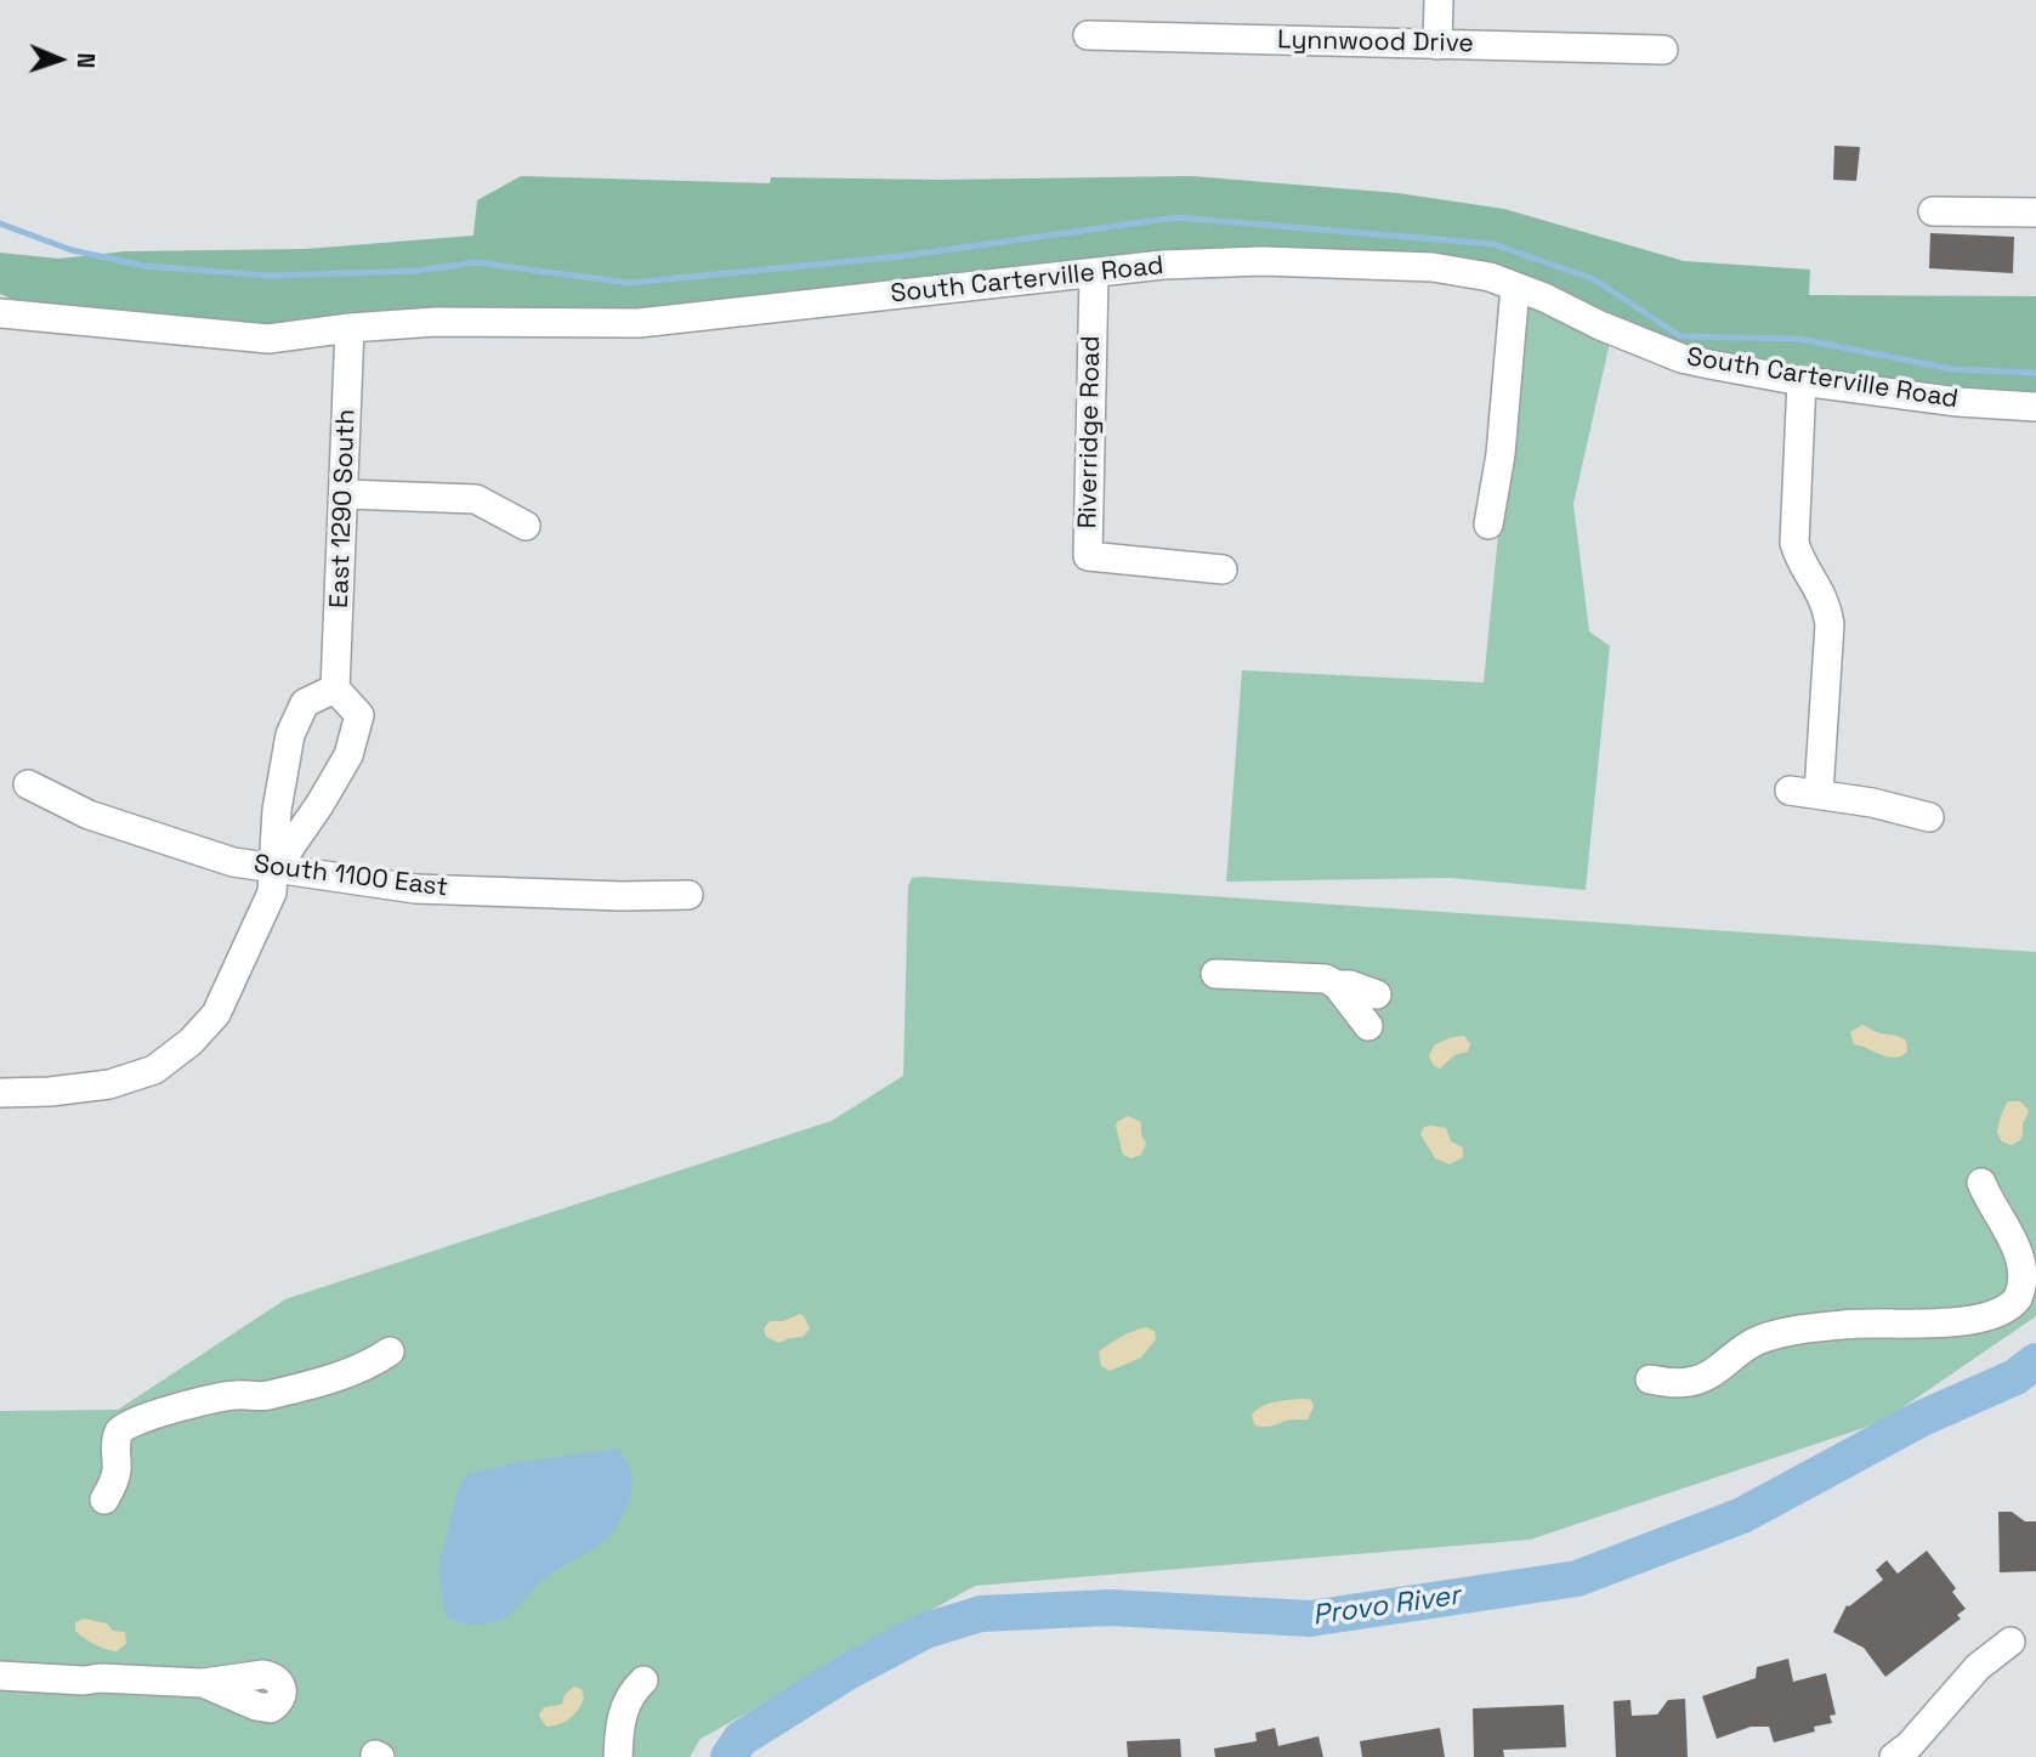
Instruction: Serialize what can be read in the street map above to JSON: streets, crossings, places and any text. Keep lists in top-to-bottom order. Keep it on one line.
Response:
{"streets":{"street":["Lynnwood Drive","South Carterville Road","Riverridge Road","East 1290 South","South 1100 East"]},"crossings":[["South Carterville Road","Riverridge Road"],["South Carterville Road","East 1290 South"]],"water":["Provo River"],"north":"right"}
